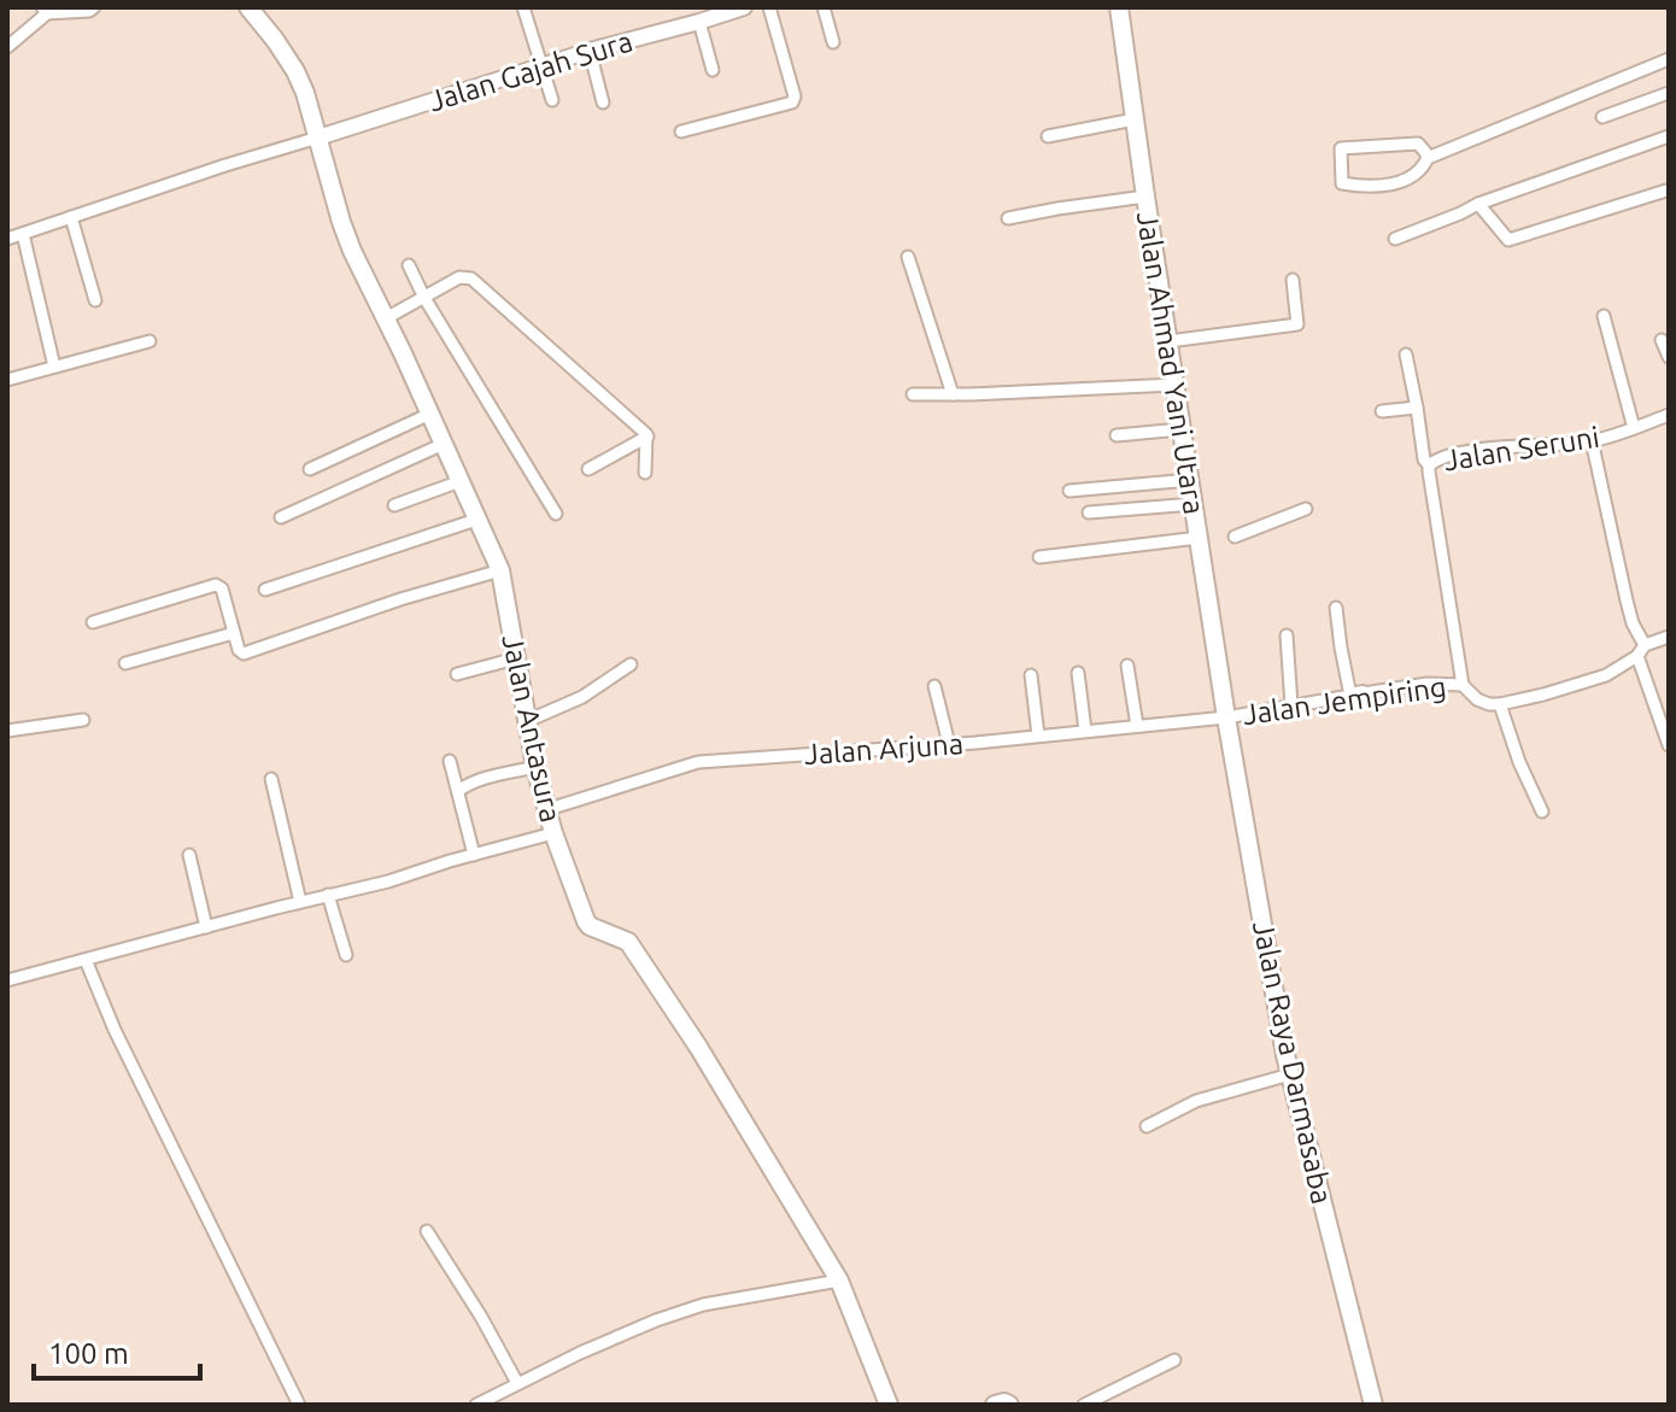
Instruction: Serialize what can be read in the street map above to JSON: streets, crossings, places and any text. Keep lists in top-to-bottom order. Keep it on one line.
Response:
{"streets":{"main road":["Jalan Ahmad Yani Utara","Jalan Antasura","Jalan Raya Darmasaba"],"street":["Jalan Gajah Sura","Jalan Seruni","Jalan Jempiring","Jalan Arjuna"]},"crossings":[["Jalan Gajah Sura","Jalan Antasura"],["Jalan Ahmad Yani Utara","Jalan Jempiring"],["Jalan Ahmad Yani Utara","Jalan Arjuna"],["Jalan Ahmad Yani Utara","Jalan Raya Darmasaba"],["Jalan Jempiring","Jalan Arjuna"],["Jalan Jempiring","Jalan Raya Darmasaba"],["Jalan Antasura","Jalan Arjuna"],["Jalan Arjuna","Jalan Raya Darmasaba"]],"scale_bar":"100 m"}
